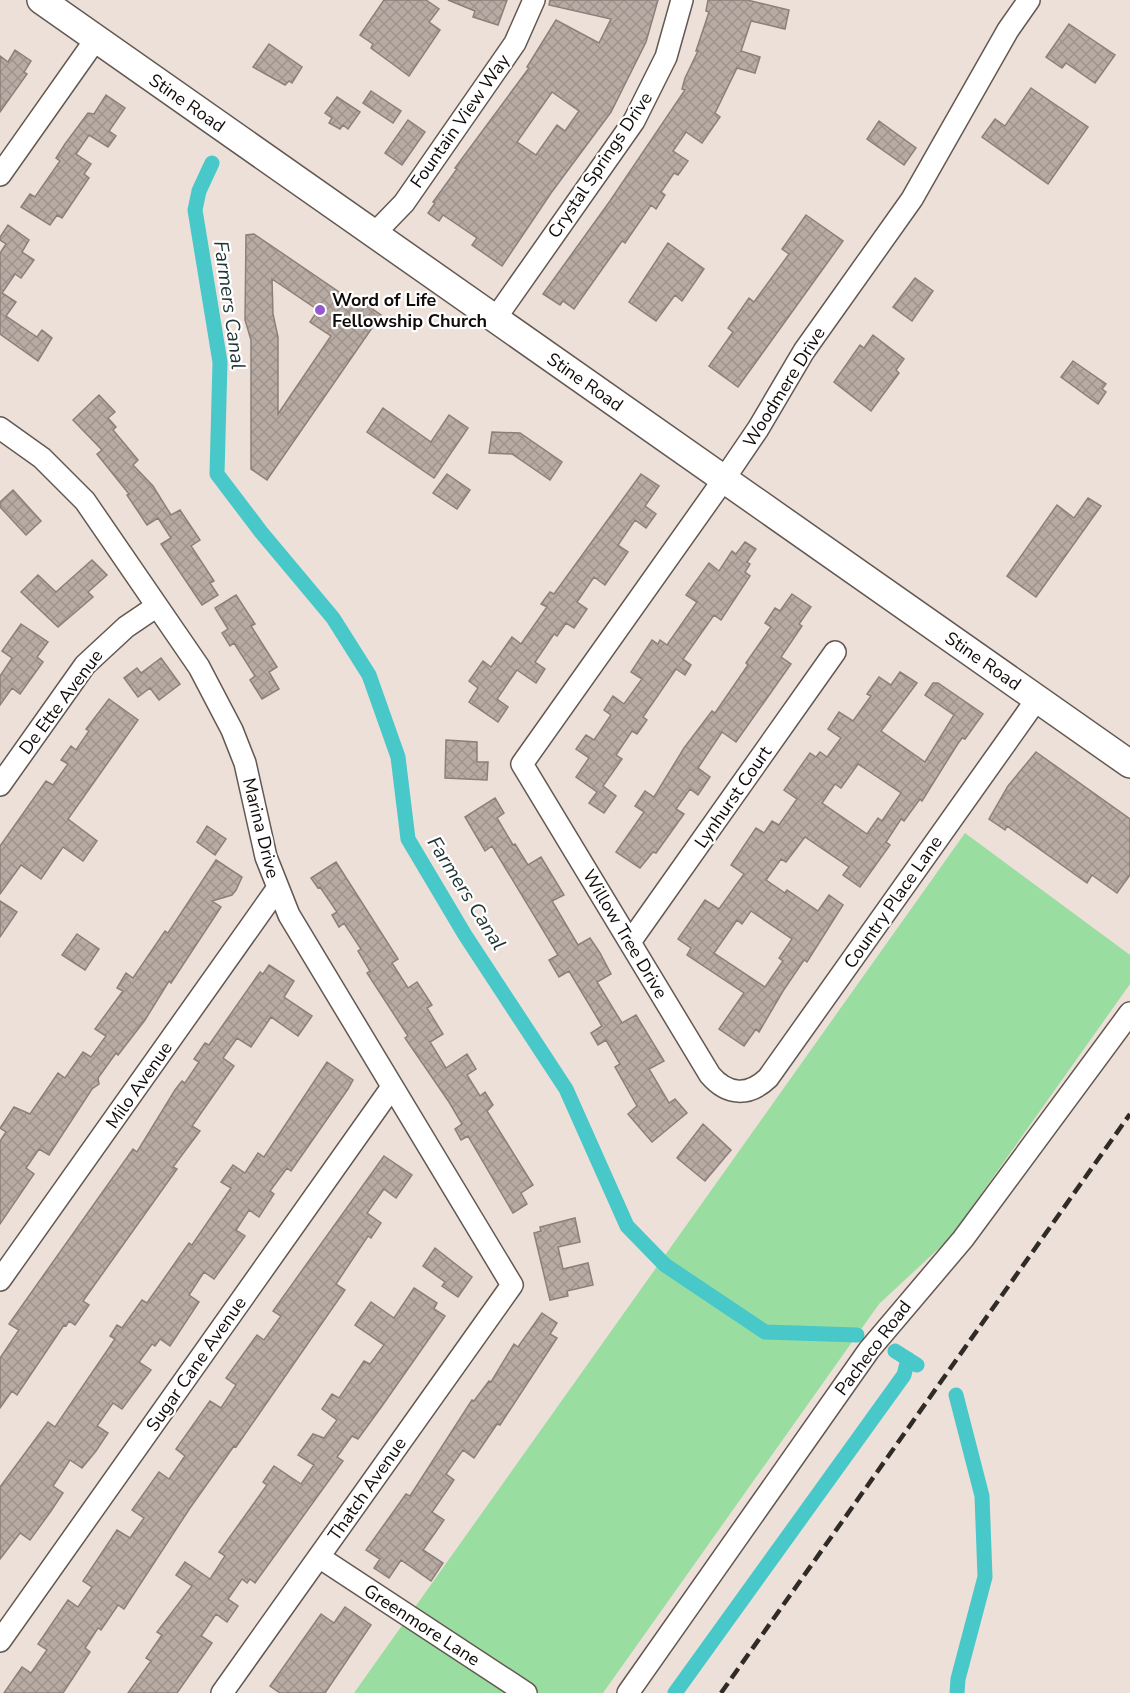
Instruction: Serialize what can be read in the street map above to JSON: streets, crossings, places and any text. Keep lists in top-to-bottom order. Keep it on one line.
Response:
{"streets":{"main road":["Stine Road"],"street":["Fountain View Way","Crystal Springs Drive","Woodmere Drive","De Ette Avenue","Lynhurst Court","Marina Drive","Country Place Lane","Willow Tree Drive","Milo Avenue","Pacheco Road","Sugar Cane Avenue","Thatch Avenue","Greenmore Lane"]},"crossings":[["Stine Road","Fountain View Way"],["Stine Road","Crystal Springs Drive"],["Stine Road","Woodmere Drive"],["Stine Road","Country Place Lane"],["Woodmere Drive","Willow Tree Drive"],["De Ette Avenue","Marina Drive"],["Lynhurst Court","Willow Tree Drive"],["Marina Drive","Milo Avenue"],["Marina Drive","Sugar Cane Avenue"],["Marina Drive","Thatch Avenue"],["Country Place Lane","Willow Tree Drive"],["Thatch Avenue","Greenmore Lane"]],"water":["Farmers Canal"],"places":["Word of Life Fellowship Church"]}
